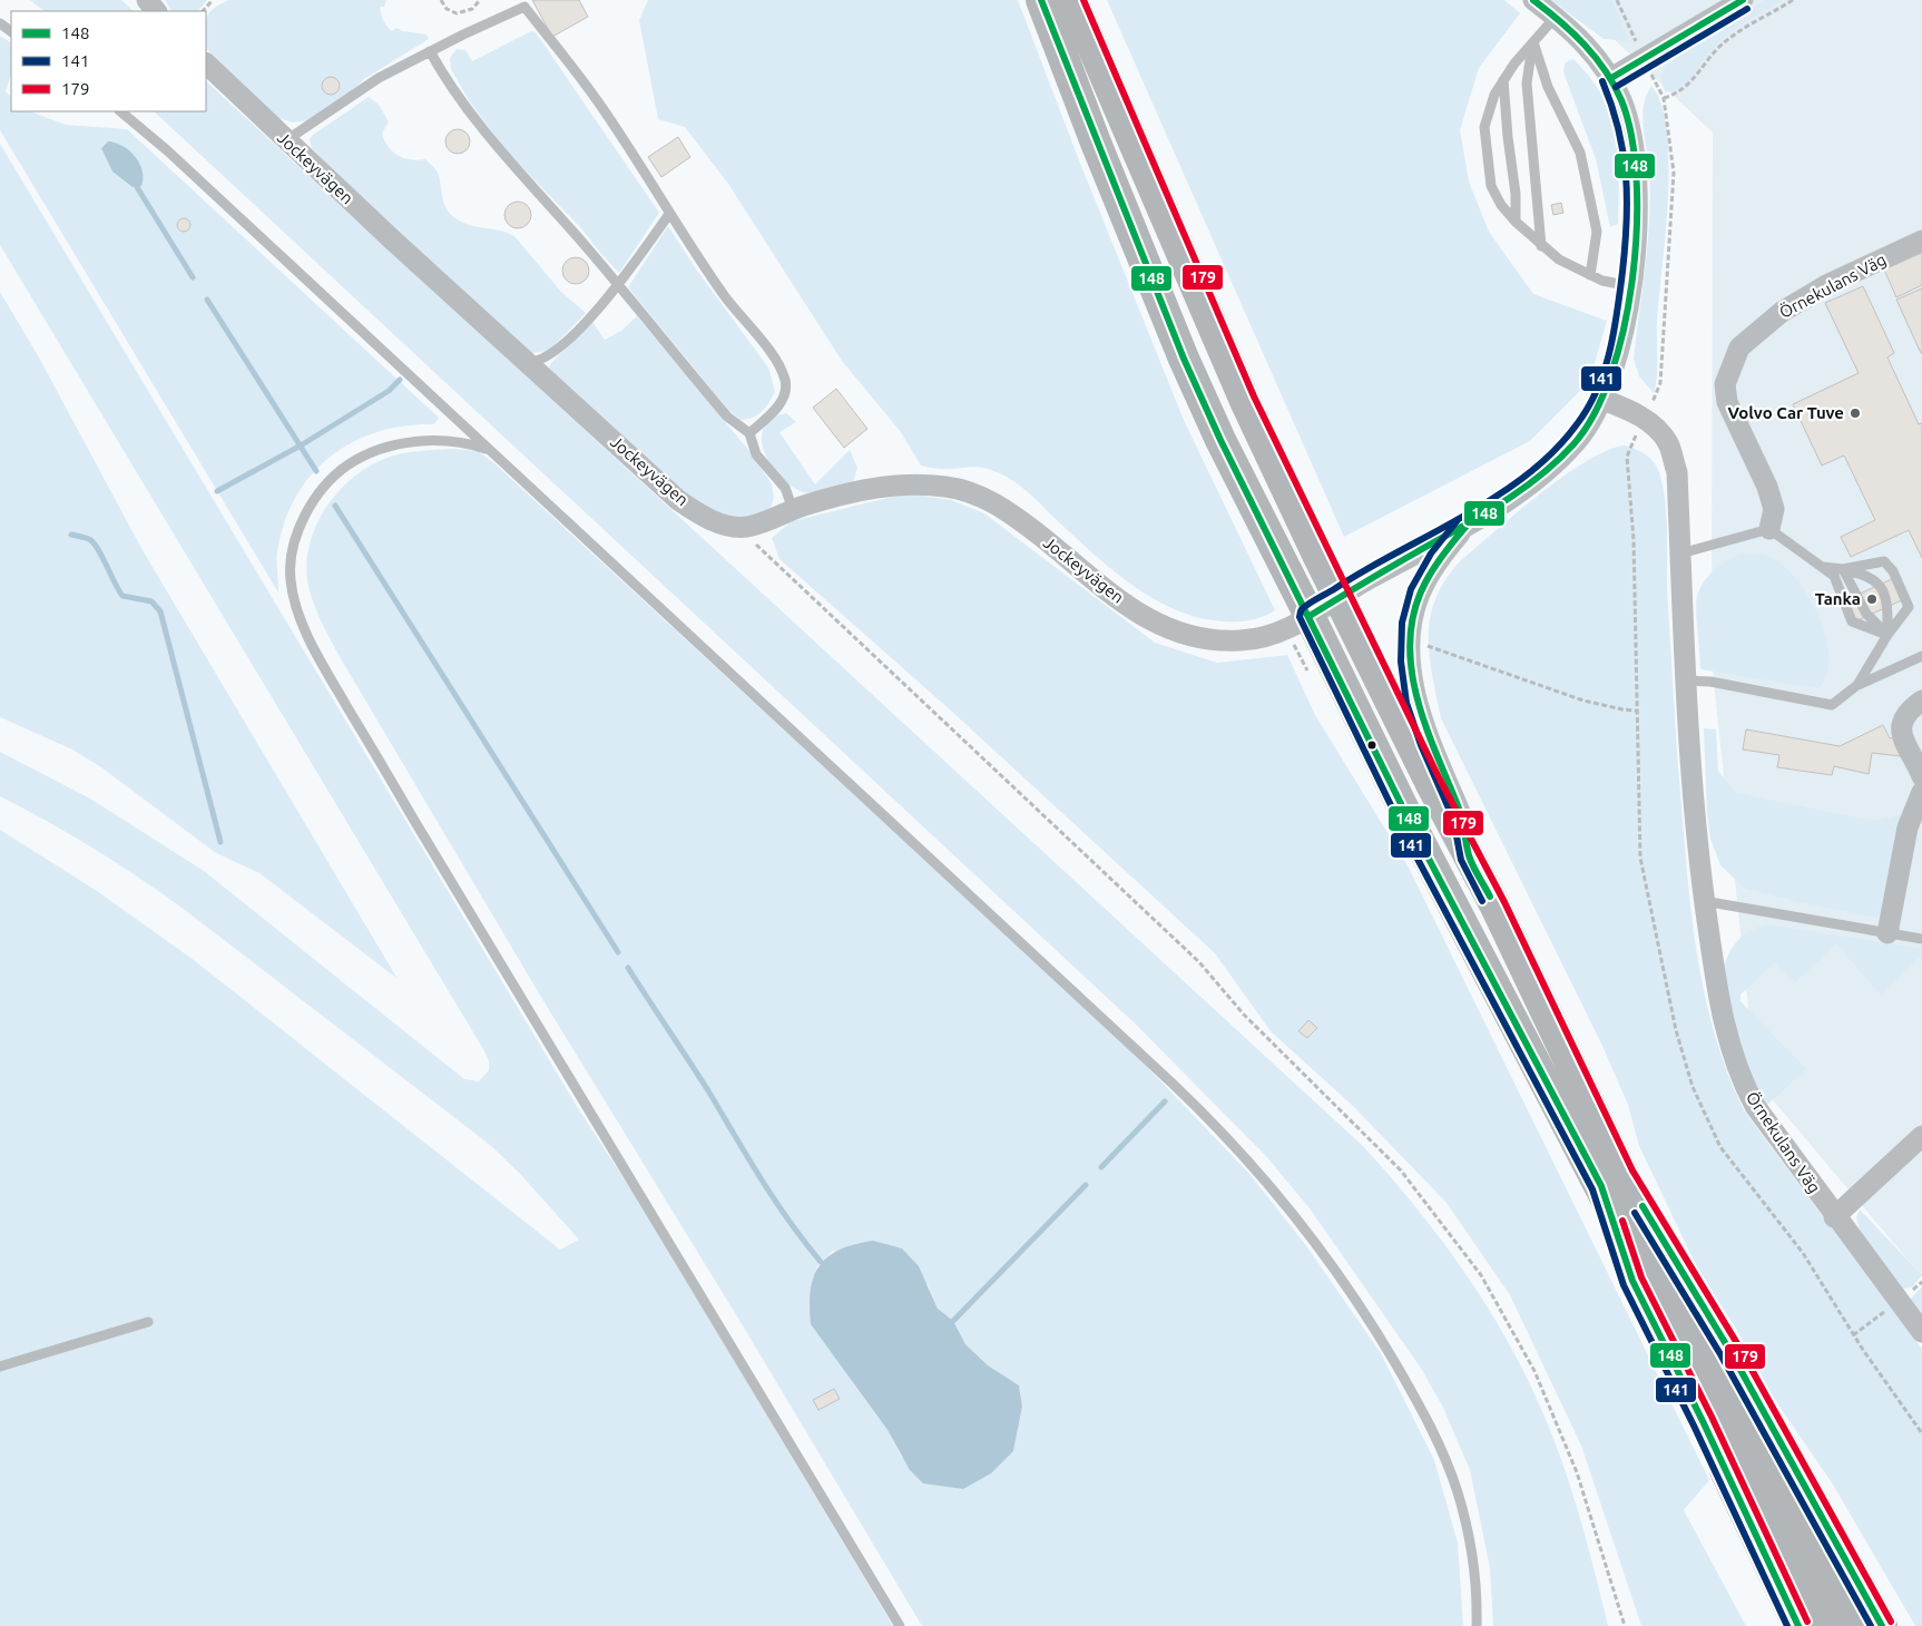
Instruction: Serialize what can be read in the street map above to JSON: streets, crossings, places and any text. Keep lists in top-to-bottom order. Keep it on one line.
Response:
{"streets":{"street":["Jockeyvägen","Örnekulans Väg"]},"places":["Volvo Car Tuve","Tanka"],"lines":["transit line 148","transit line 179","transit line 141"],"legend":["148","141","179"]}
